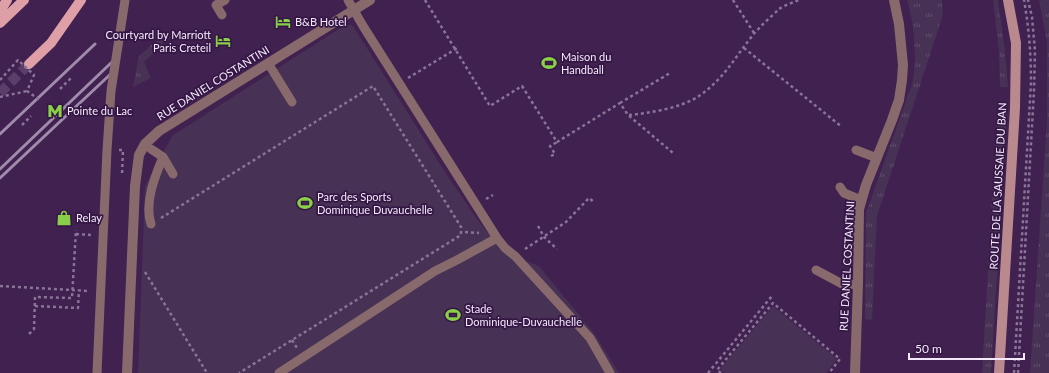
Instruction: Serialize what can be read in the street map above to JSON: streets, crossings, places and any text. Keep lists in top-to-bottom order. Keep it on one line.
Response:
{"streets":{"main road":["ROUTE DE LA SAUSSAIE DU BAN"],"street":["RUE DANIEL COSTANTINI"]},"places":{"hotel":["B&B Hotel","Courtyard by Marriott Paris Creteil"],"sports":["Maison du Handball","Parc des Sports Dominique Duvauchelle","Stade Dominique-Duvauchelle"],"metro station":["Pointe du Lac"],"shop":["Relay"]},"scale_bar":"50 m"}
